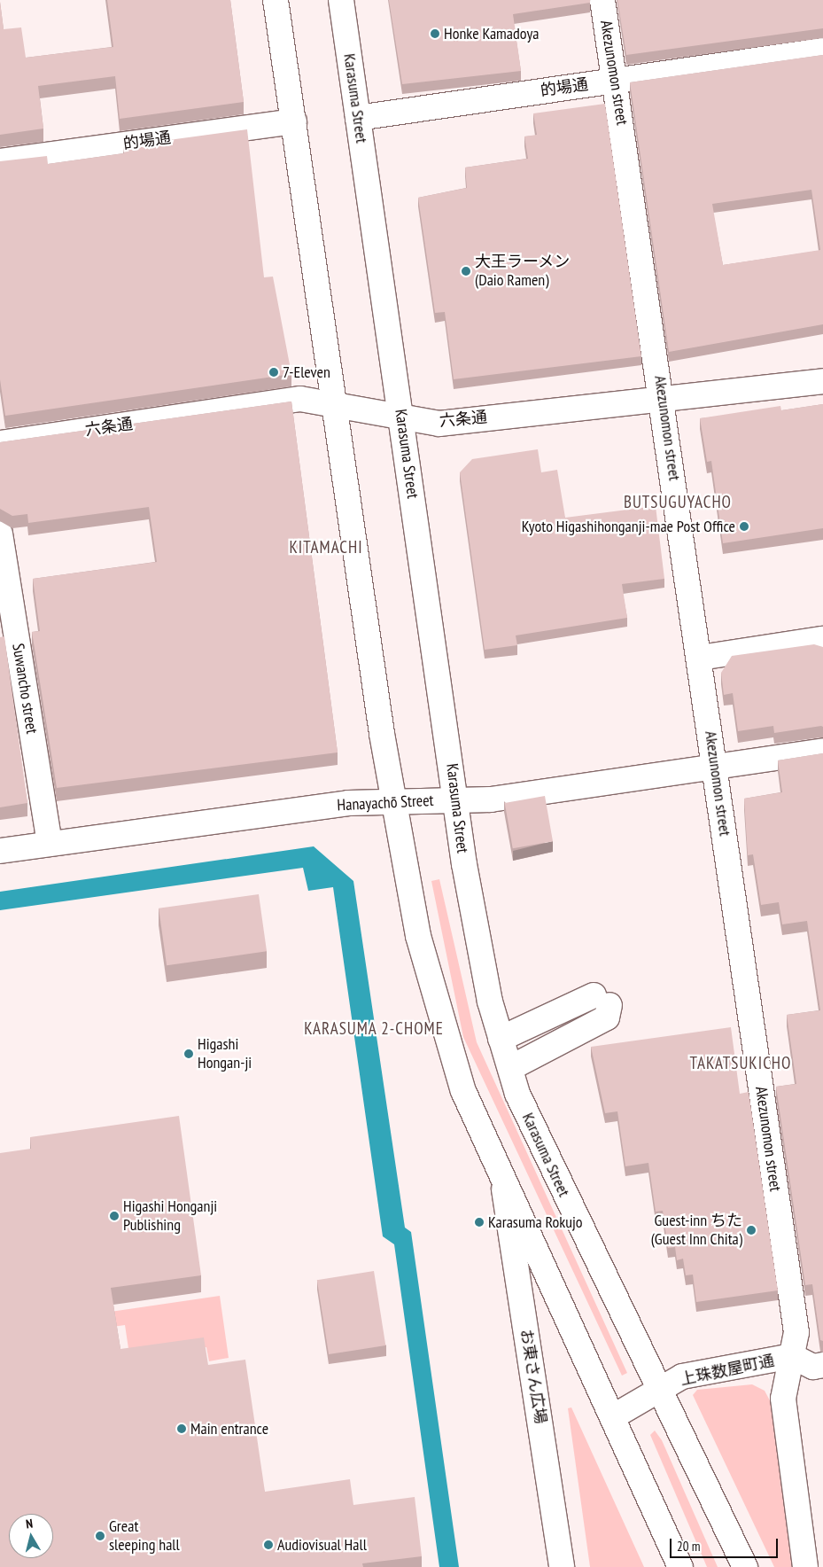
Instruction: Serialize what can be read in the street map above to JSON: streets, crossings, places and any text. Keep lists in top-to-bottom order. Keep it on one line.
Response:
{"streets":{"main road":["Akezunomon street","的場通","Karasuma Street","六条通","Suwancho street","Hanayachō Street","上珠数屋町通","お東さん広場"]},"crossings":[["Akezunomon street","的場通"],["Akezunomon street","六条通"],["Akezunomon street","Hanayachō Street"],["Akezunomon street","上珠数屋町通"],["的場通","Karasuma Street"],["Karasuma Street","六条通"],["Karasuma Street","Hanayachō Street"],["Karasuma Street","上珠数屋町通"],["Suwancho street","Hanayachō Street"]],"districts":["BUTSUGUYACHO","KITAMACHI","KARASUMA 2-CHOME","TAKATSUKICHO"],"places":["Honke Kamadoya","大王ラーメン (Daio Ramen)","7-Eleven","Kyoto Higashihonganji-mae Post Office","Higashi Hongan-ji","Higashi Honganji Publishing","Karasuma Rokujo","Guest-inn ちた (Guest Inn Chita)","Main entrance","Great sleeping hall","Audiovisual Hall"],"scale_bar":"20 m","north":"top"}
